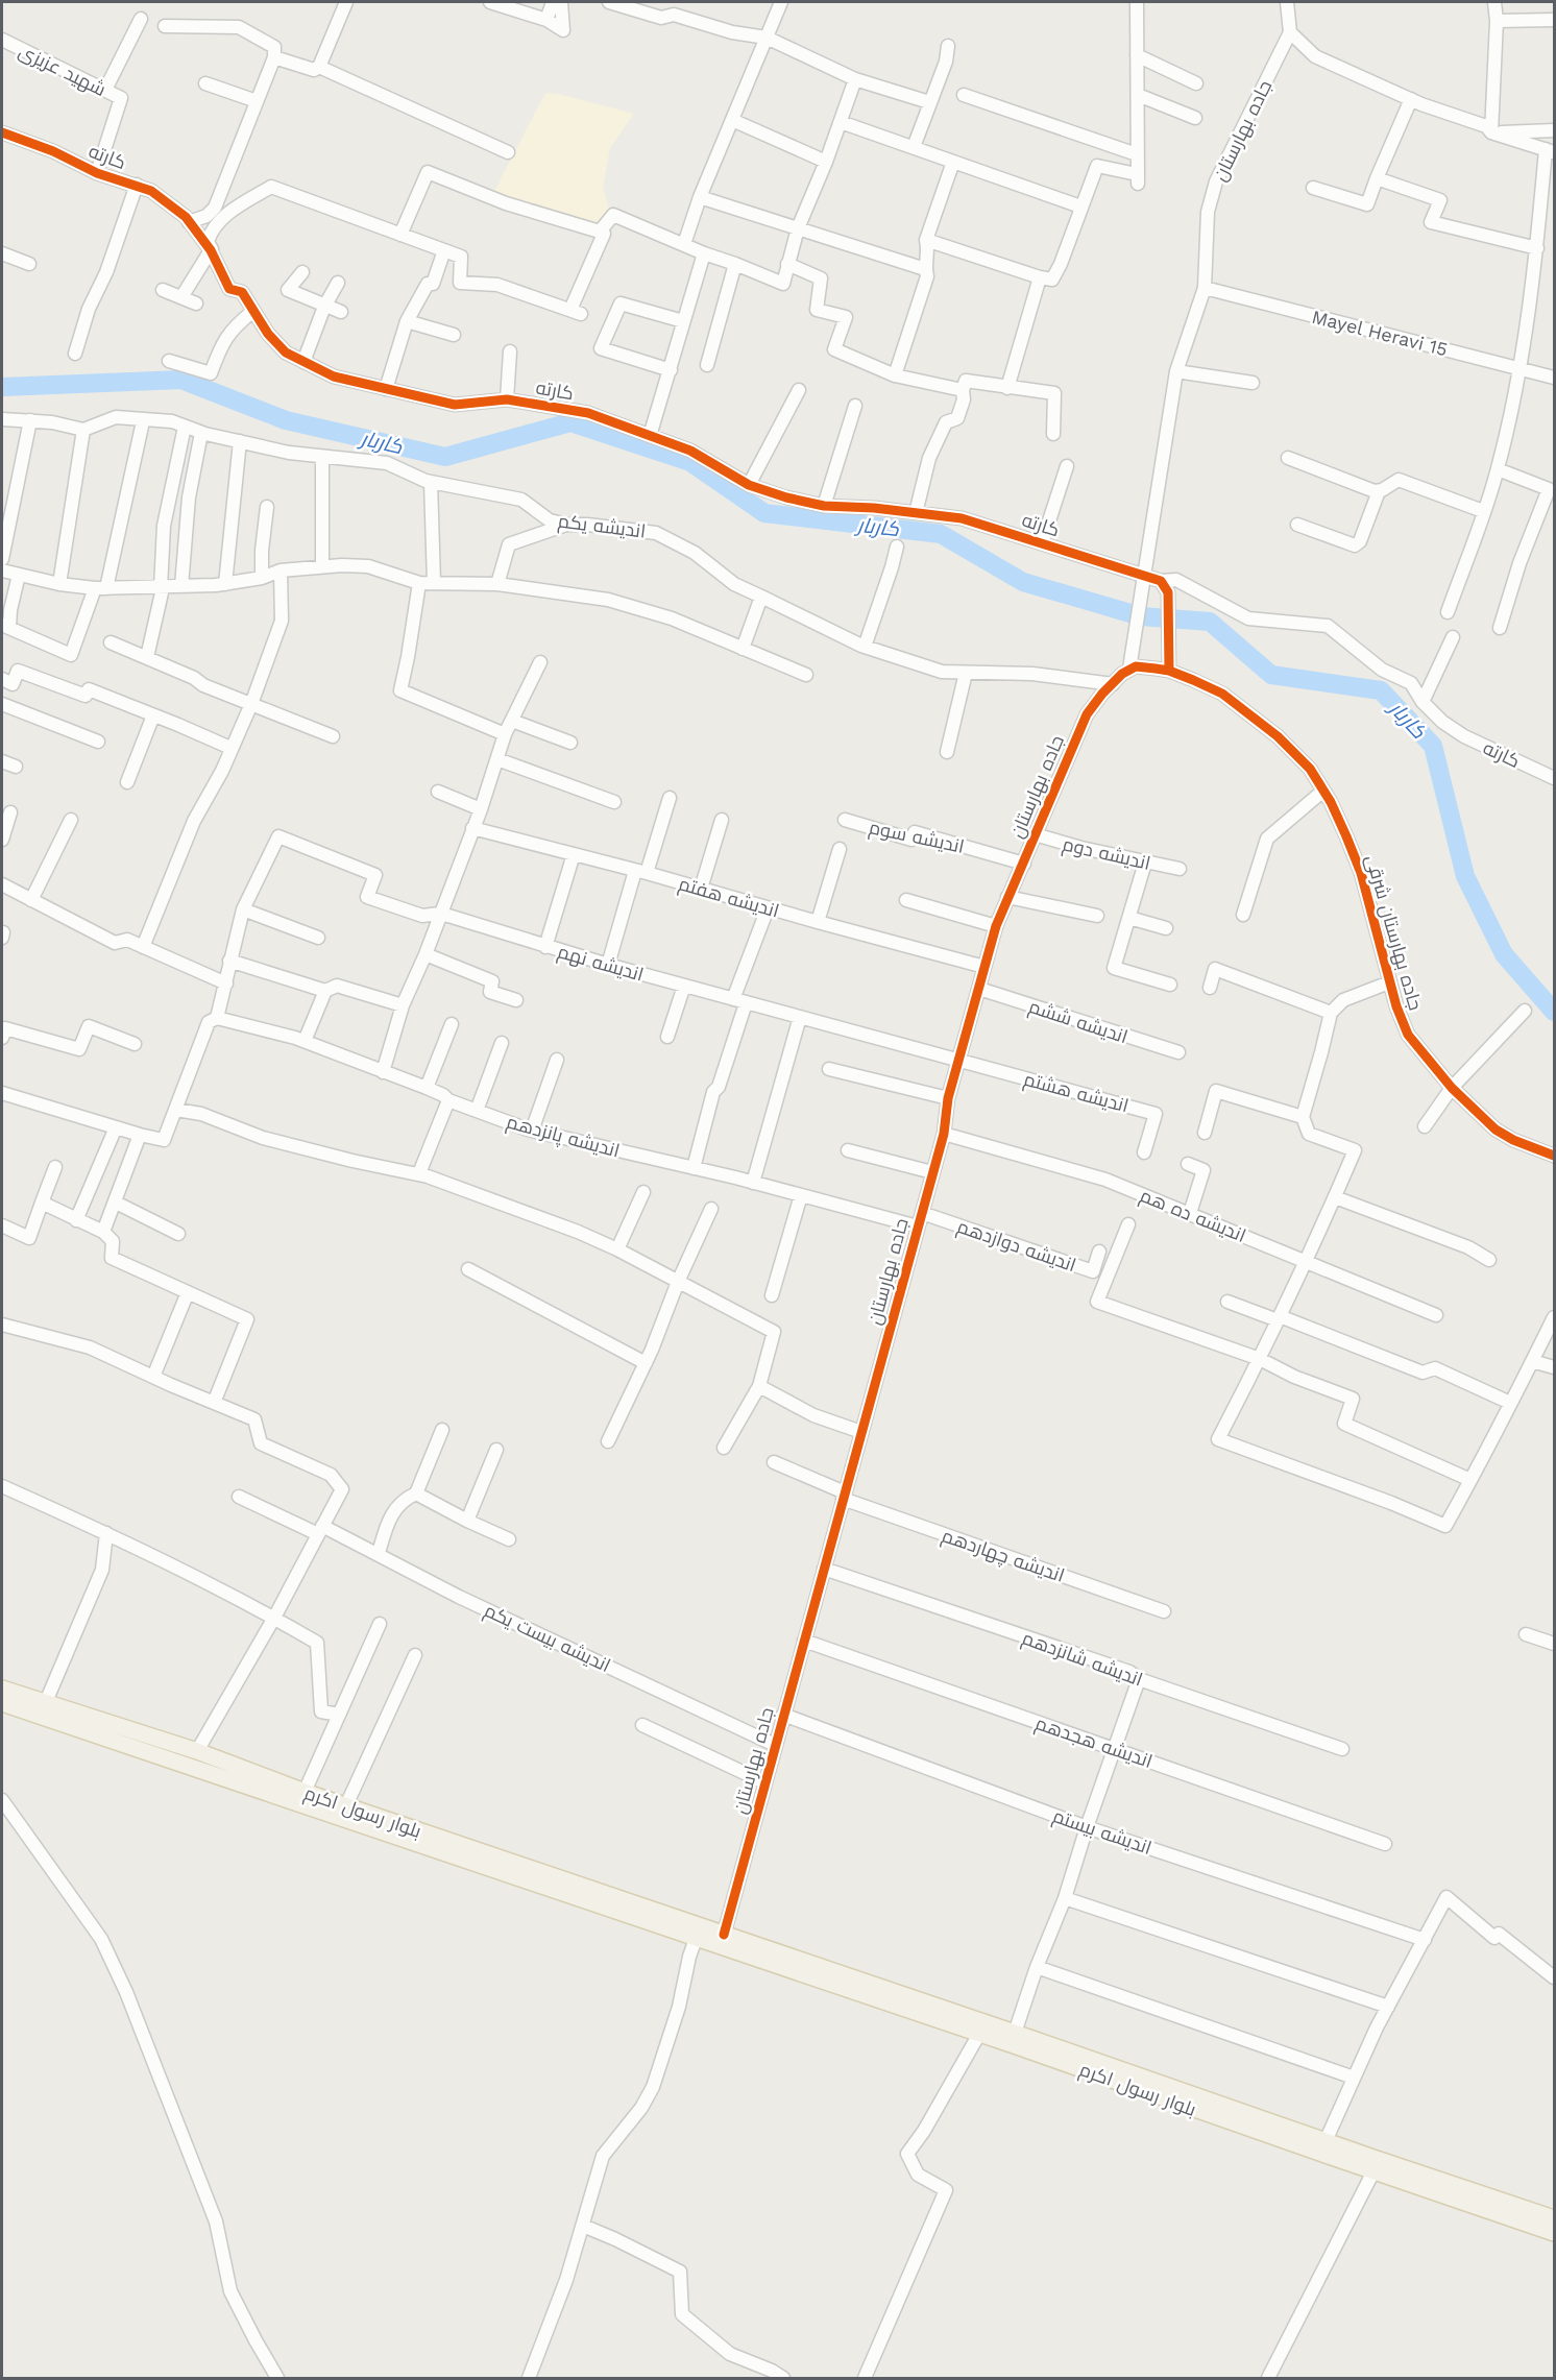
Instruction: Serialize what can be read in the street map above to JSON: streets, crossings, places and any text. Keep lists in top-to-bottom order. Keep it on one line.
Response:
{"streets":{"main road":["بلوار رسول اکرم"],"street":["شهید عزیزی","جاده بهارستان","کارته","Mayel Heravi 15","اندیشه یکم","اندیشه سوم","اندیشه دوم","اندیشه هفتم","جاده بهارستان شرقی","اندیشه نهم","اندیشه ششم","اندیشه هشتم","اندیشه پانزدهم","اندیشه ده هم","اندیشه دوازدهم","اندیشه چهاردهم","اندیشه بیست یکم","اندیشه شانزدهم","اندیشه هجدهم","اندیشه بیستم"]},"crossings":[["شهید عزیزی","کارته"],["جاده بهارستان","کارته"],["جاده بهارستان","Mayel Heravi 15"],["جاده بهارستان","اندیشه یکم"],["جاده بهارستان","اندیشه سوم"],["جاده بهارستان","اندیشه دوم"],["جاده بهارستان","اندیشه هفتم"],["جاده بهارستان","اندیشه نهم"],["جاده بهارستان","اندیشه ششم"],["جاده بهارستان","اندیشه هشتم"],["جاده بهارستان","اندیشه پانزدهم"],["جاده بهارستان","اندیشه ده هم"],["جاده بهارستان","اندیشه دوازدهم"],["جاده بهارستان","اندیشه چهاردهم"],["جاده بهارستان","اندیشه بیست یکم"],["جاده بهارستان","اندیشه شانزدهم"],["جاده بهارستان","اندیشه هجدهم"],["جاده بهارستان","بلوار رسول اکرم"],["جاده بهارستان","اندیشه بیستم"],["اندیشه نهم","اندیشه هشتم"]],"water":["کاربار"]}
